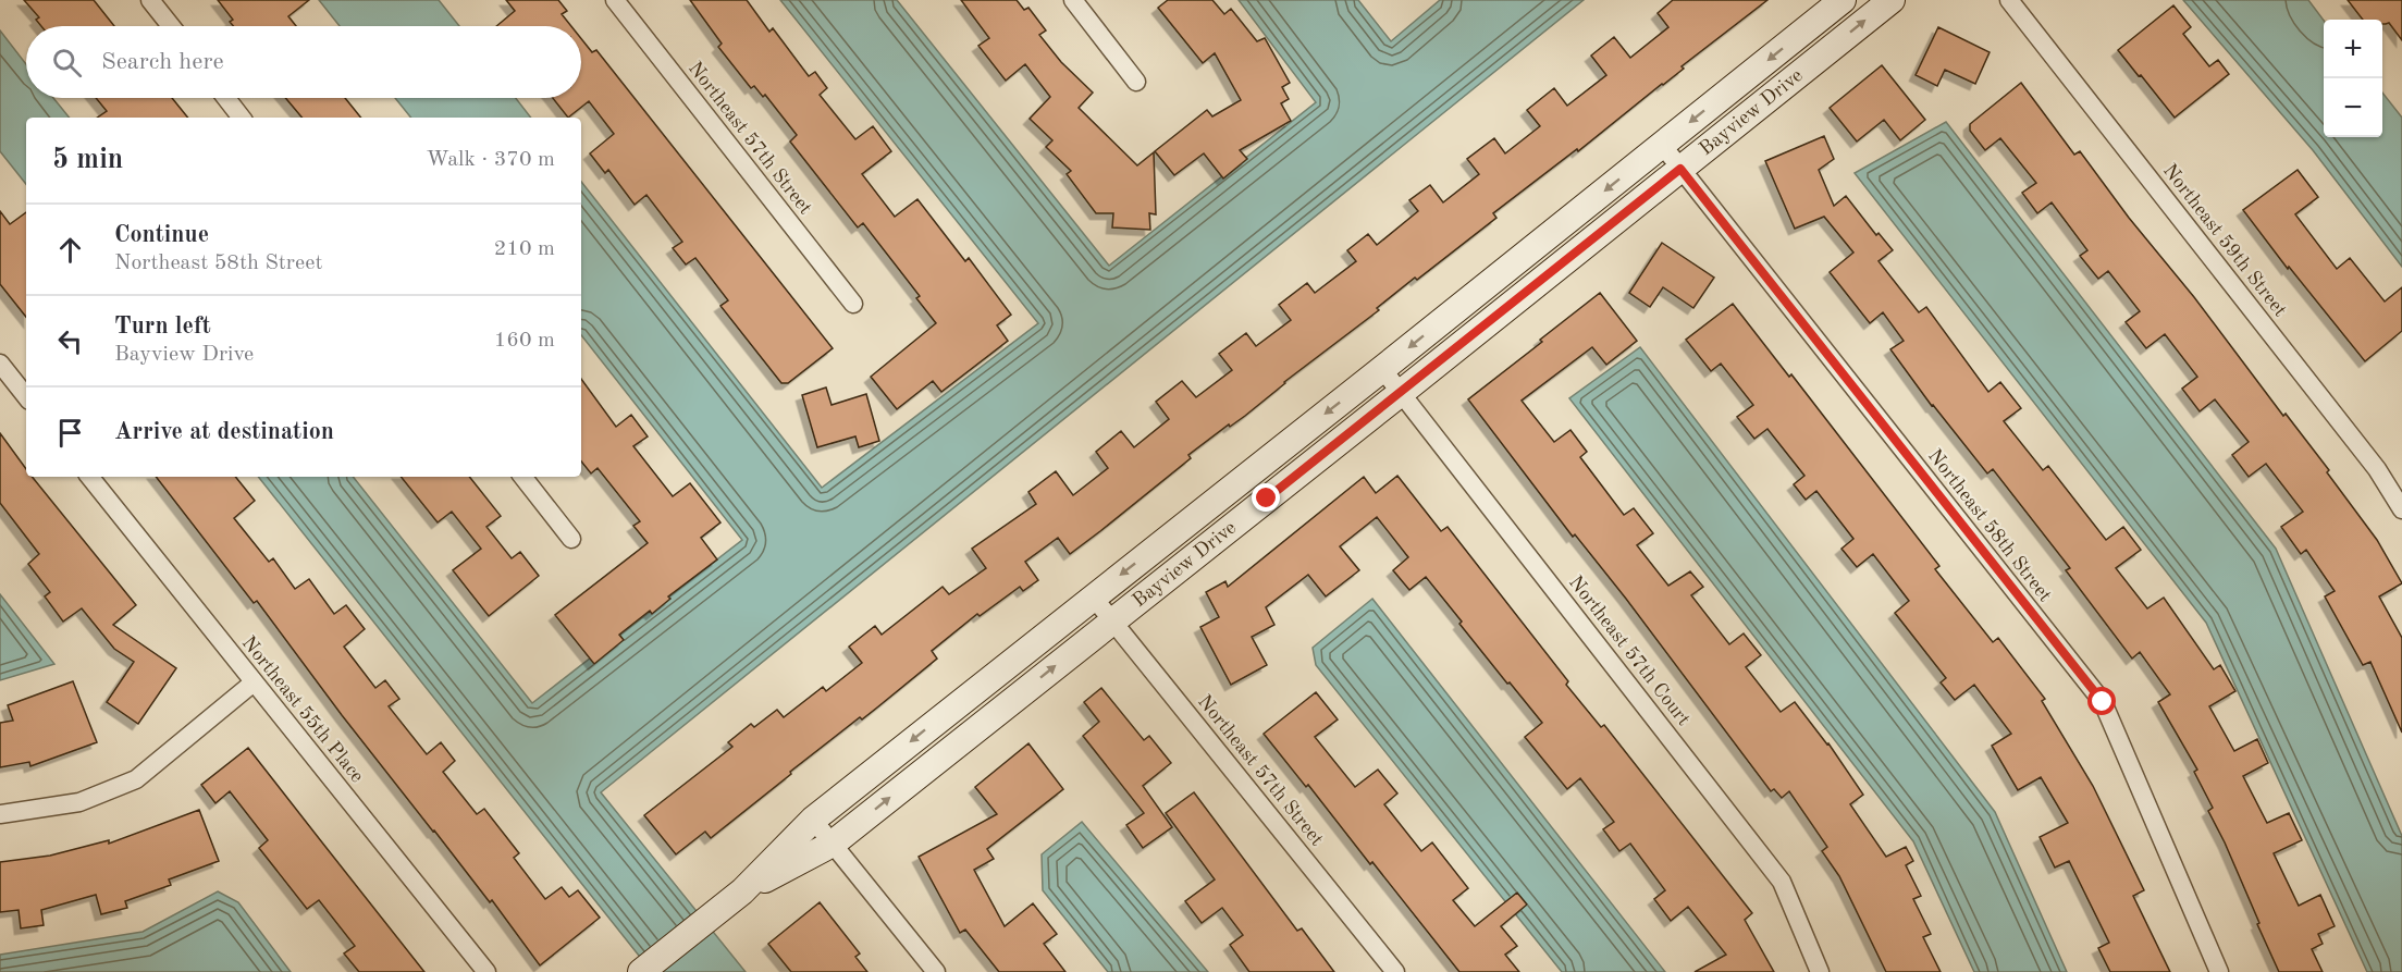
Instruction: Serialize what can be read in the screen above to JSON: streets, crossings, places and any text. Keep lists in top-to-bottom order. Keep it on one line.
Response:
{"streets":{"street":["Bayview Drive","Northeast 57th Street","Northeast 59th Street","Northeast 58th Street","Northeast 57th Court","Northeast 55th Place"]},"crossings":[["Bayview Drive","Northeast 57th Street"],["Bayview Drive","Northeast 58th Street"],["Bayview Drive","Northeast 57th Court"]],"page":{"map_buttons":["+","−"],"search":"Search here","heading":["5 min","Walk · 370 m"],"list":[["Continue","Northeast 58th Street","210 m"],["Turn left","Bayview Drive","160 m"],"Arrive at destination"]}}
